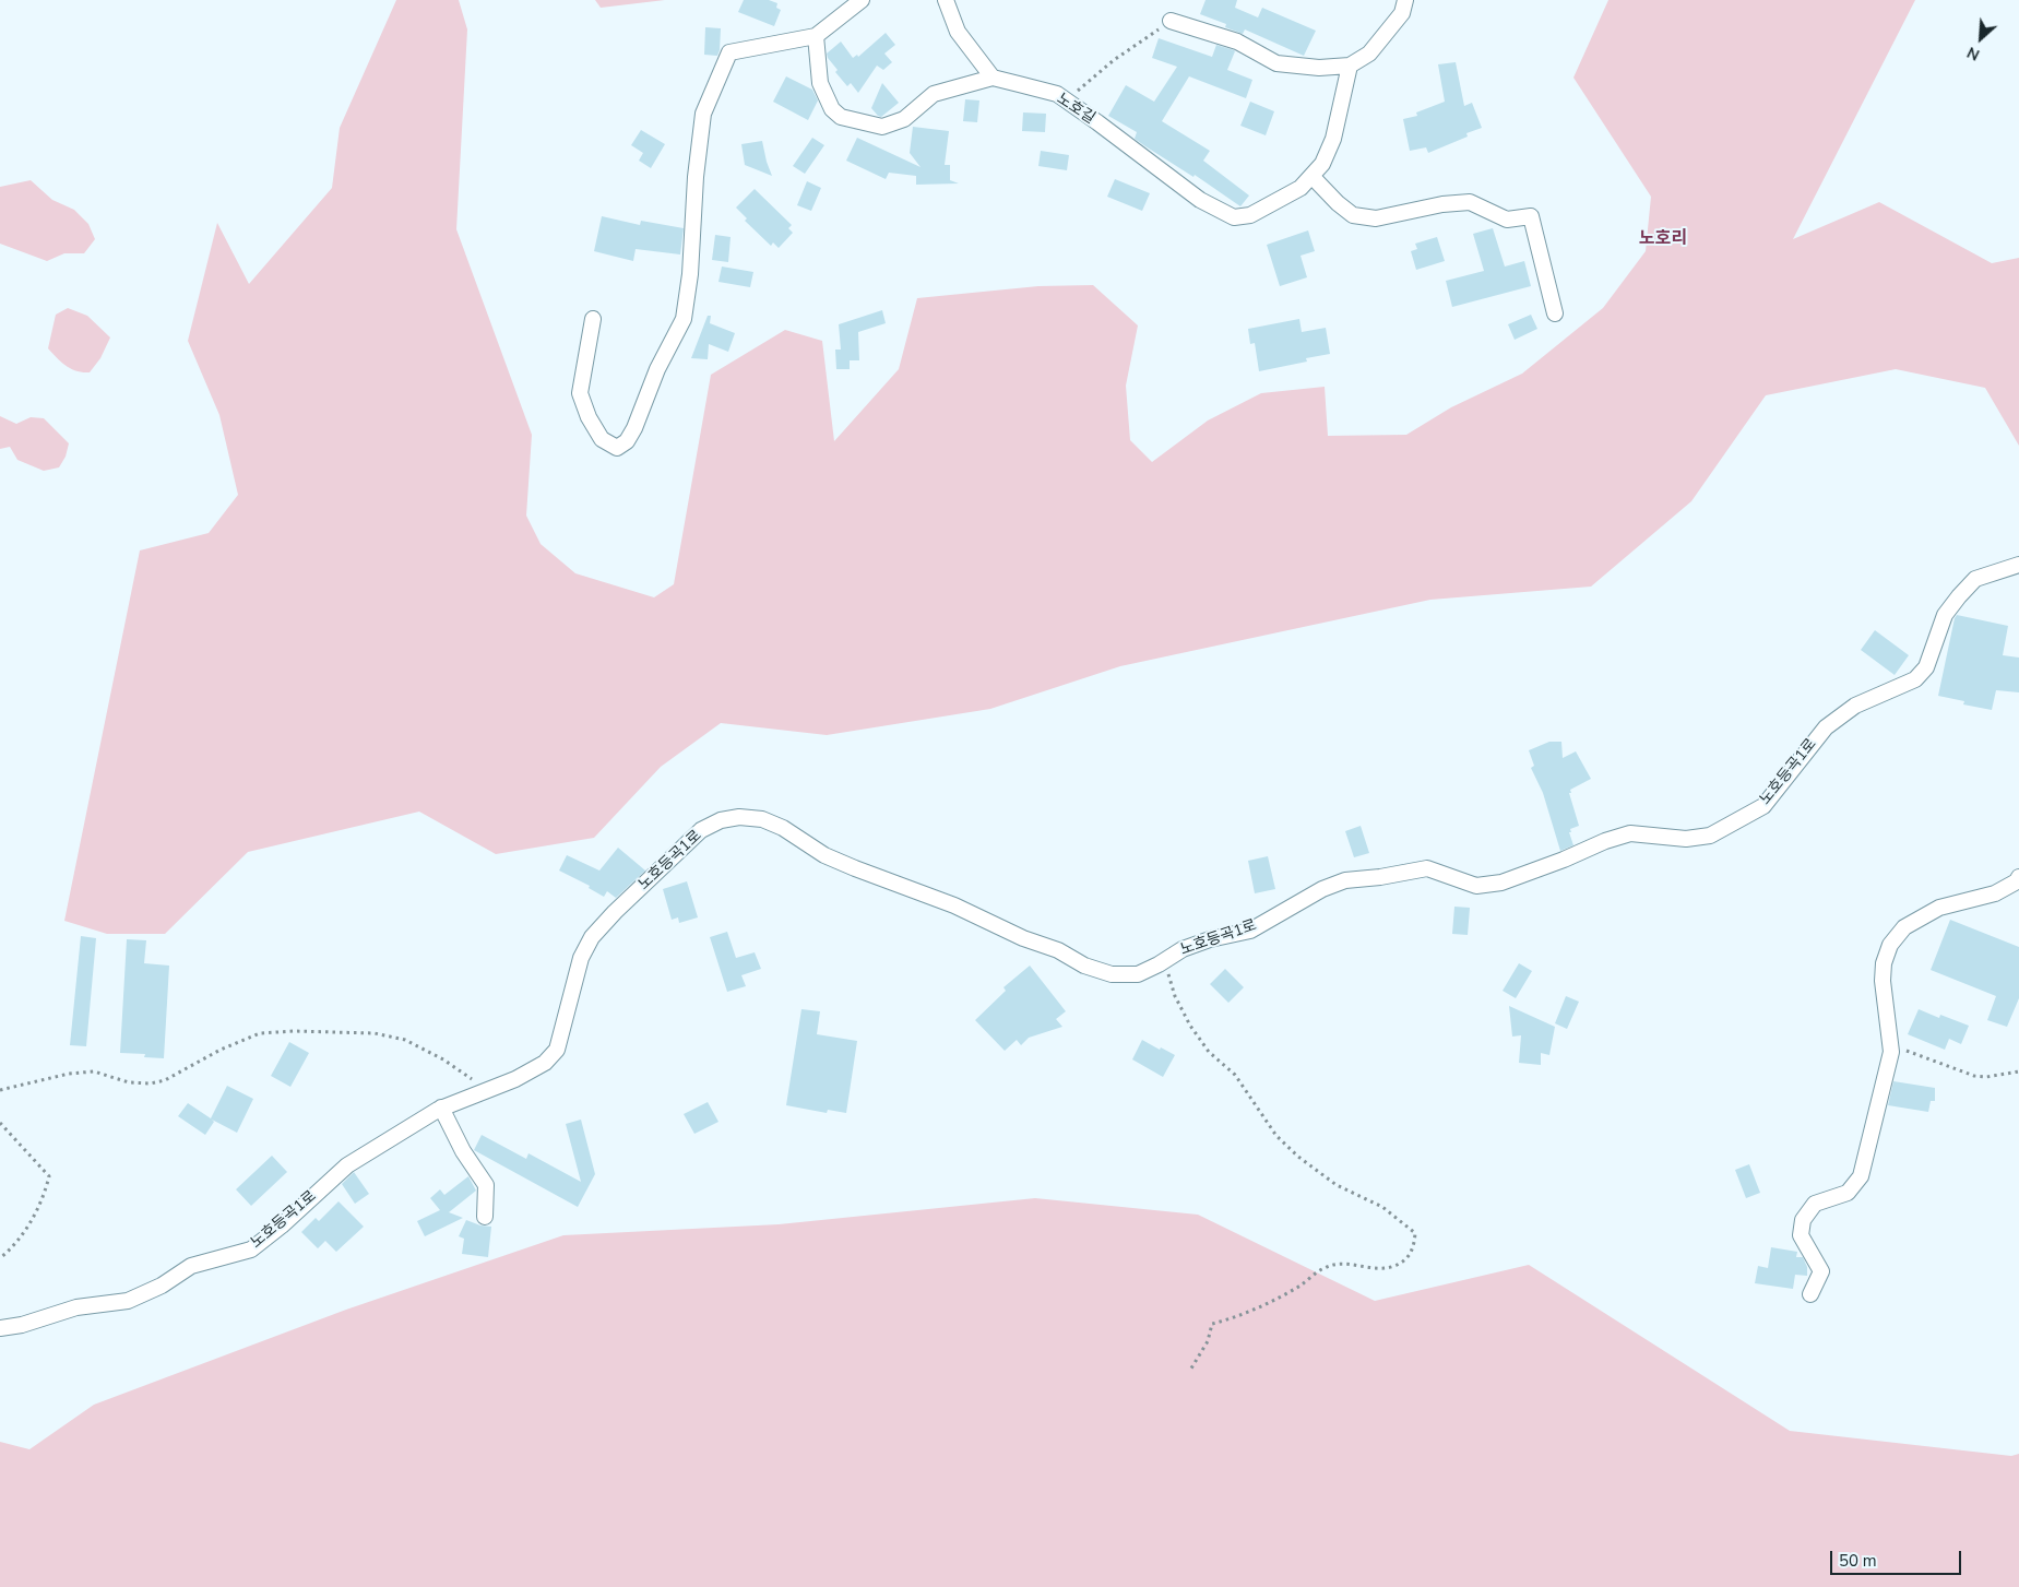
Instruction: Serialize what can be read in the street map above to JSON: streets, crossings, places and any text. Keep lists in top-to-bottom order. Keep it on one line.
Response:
{"streets":{"street":["노호길","노호등곡1로"]},"districts":["노호리"],"scale_bar":"50 m","north":"bottom left"}
